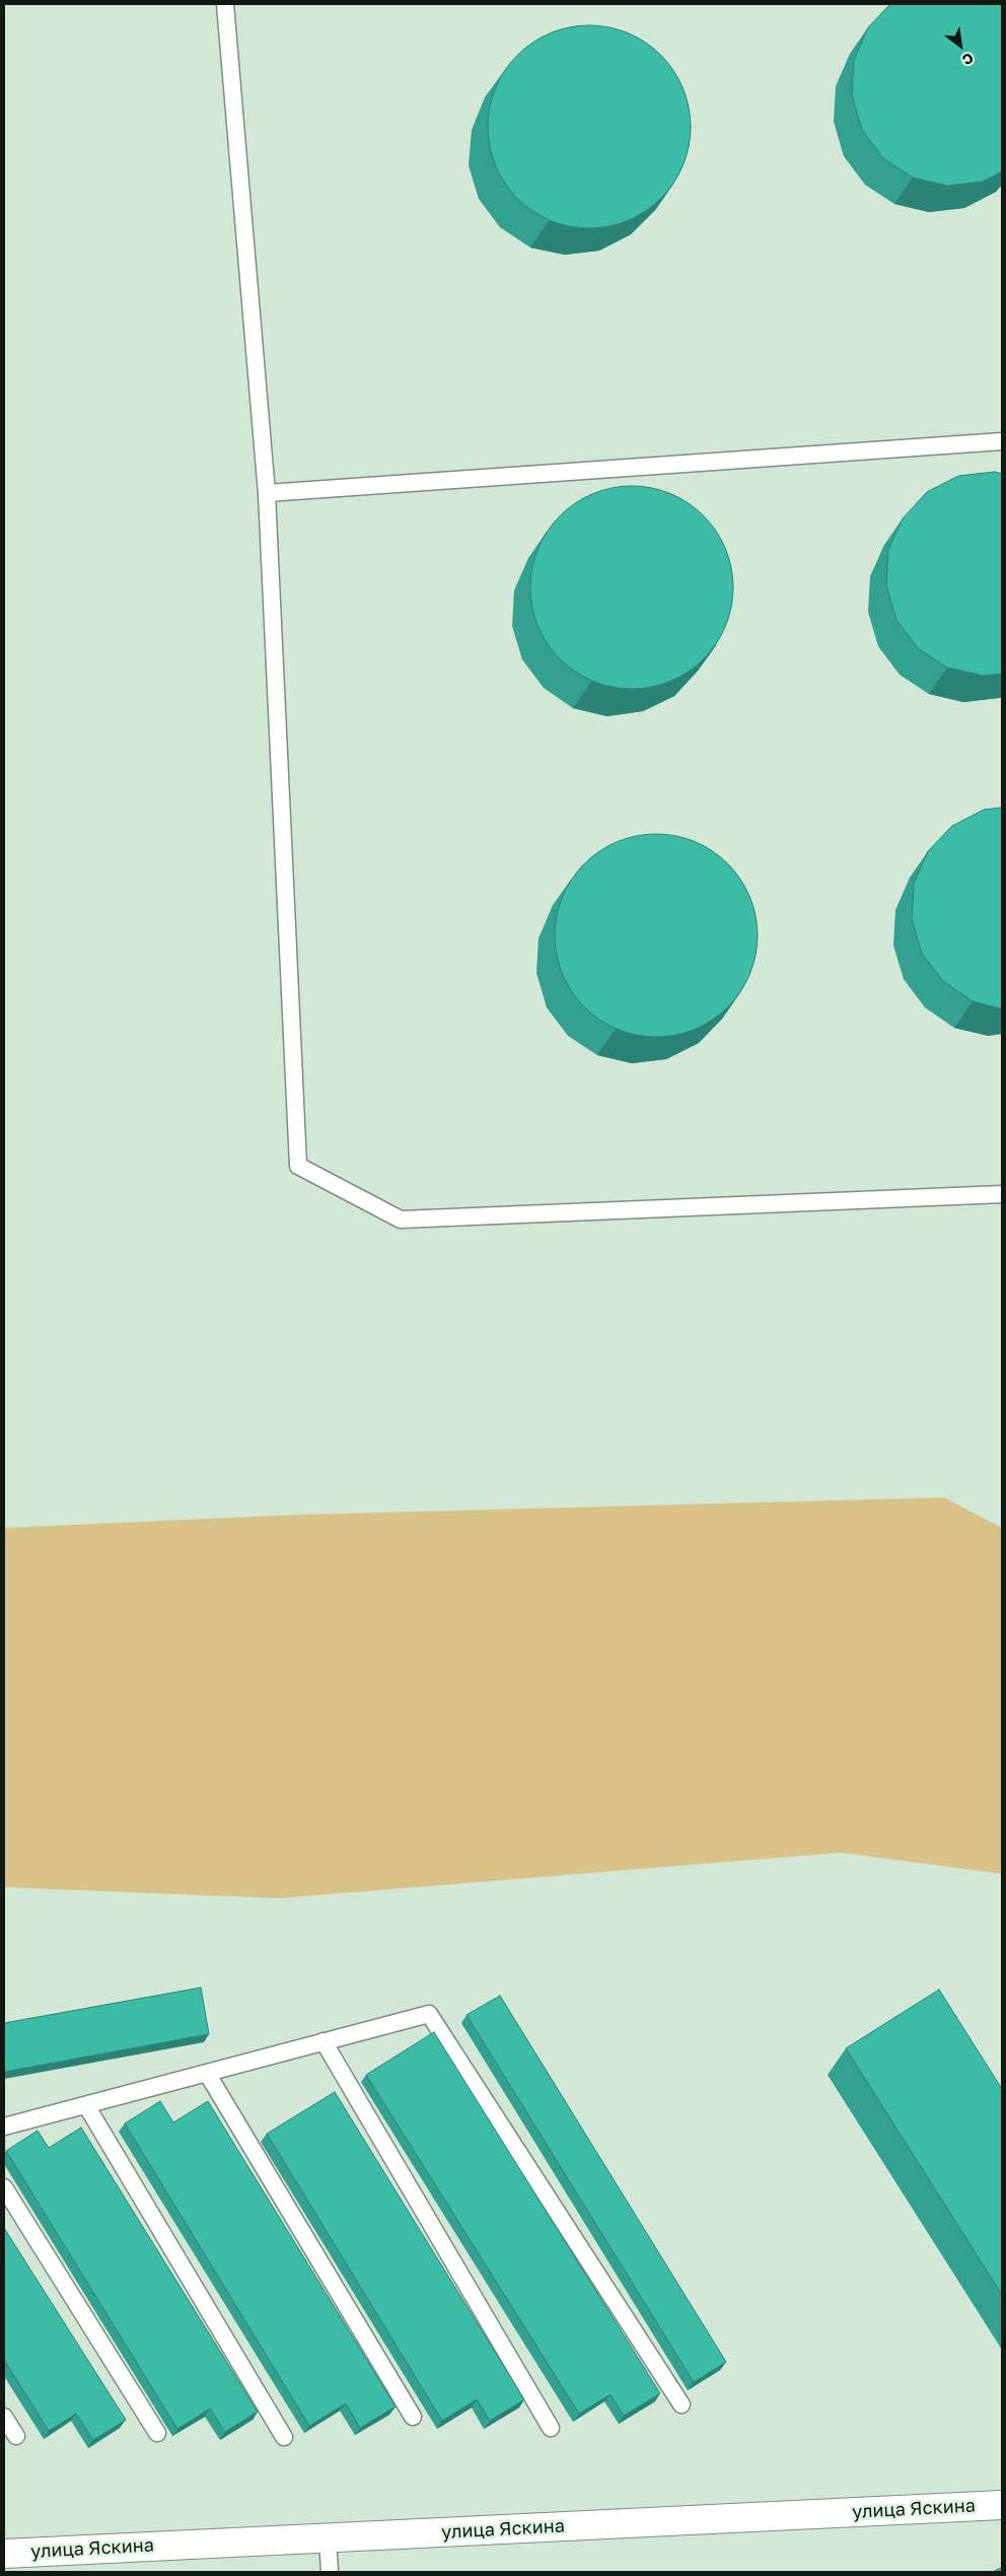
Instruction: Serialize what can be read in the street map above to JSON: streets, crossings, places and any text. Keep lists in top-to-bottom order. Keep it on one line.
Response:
{"streets":{"street":["улица Яскина"]},"north":"bottom right"}
